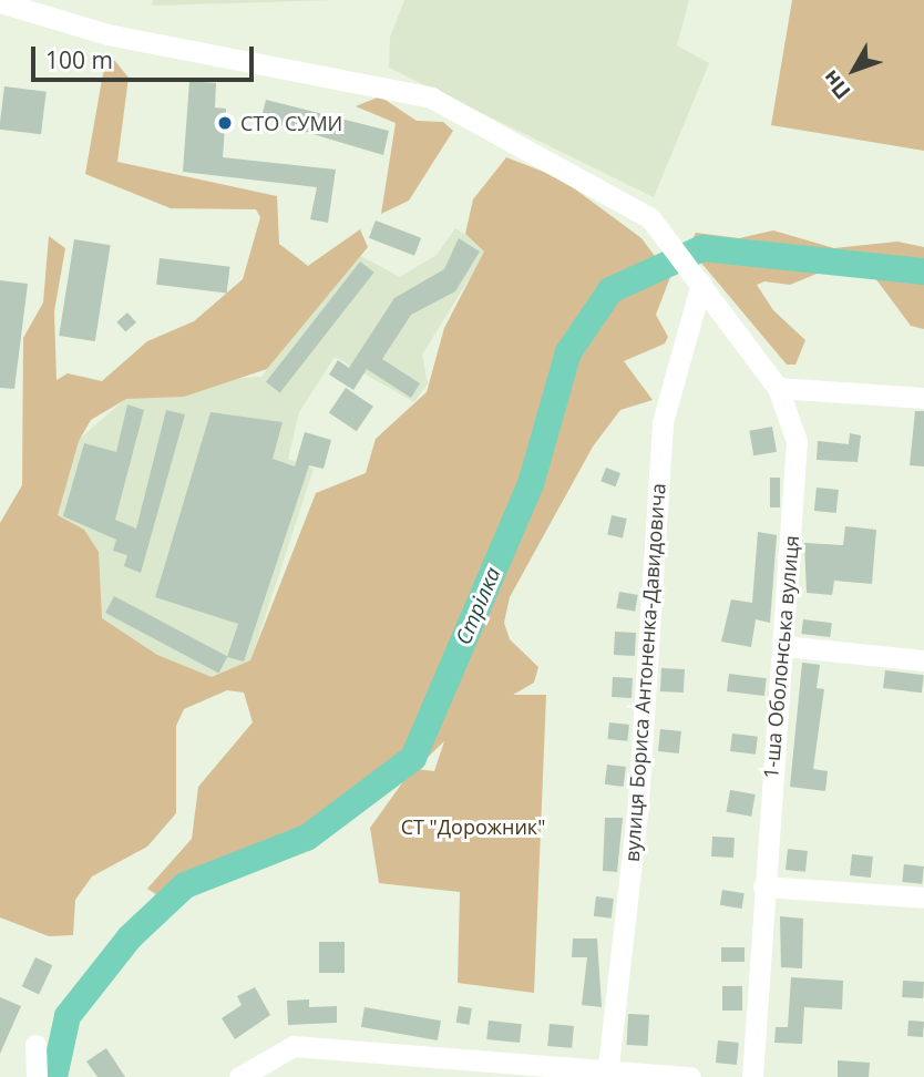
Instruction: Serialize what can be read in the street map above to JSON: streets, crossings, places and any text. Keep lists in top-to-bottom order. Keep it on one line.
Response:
{"streets":{"street":["1-ша Оболонська вулиця","вулиця Бориса Антоненка-Давидовича"]},"crossings":[["1-ша Оболонська вулиця","вулиця Бориса Антоненка-Давидовича"]],"water":["Стрілка"],"parks":["СТ \"Дорожник\""],"places":["СТО СУМИ"],"scale_bar":"100 m","north":"bottom left"}
